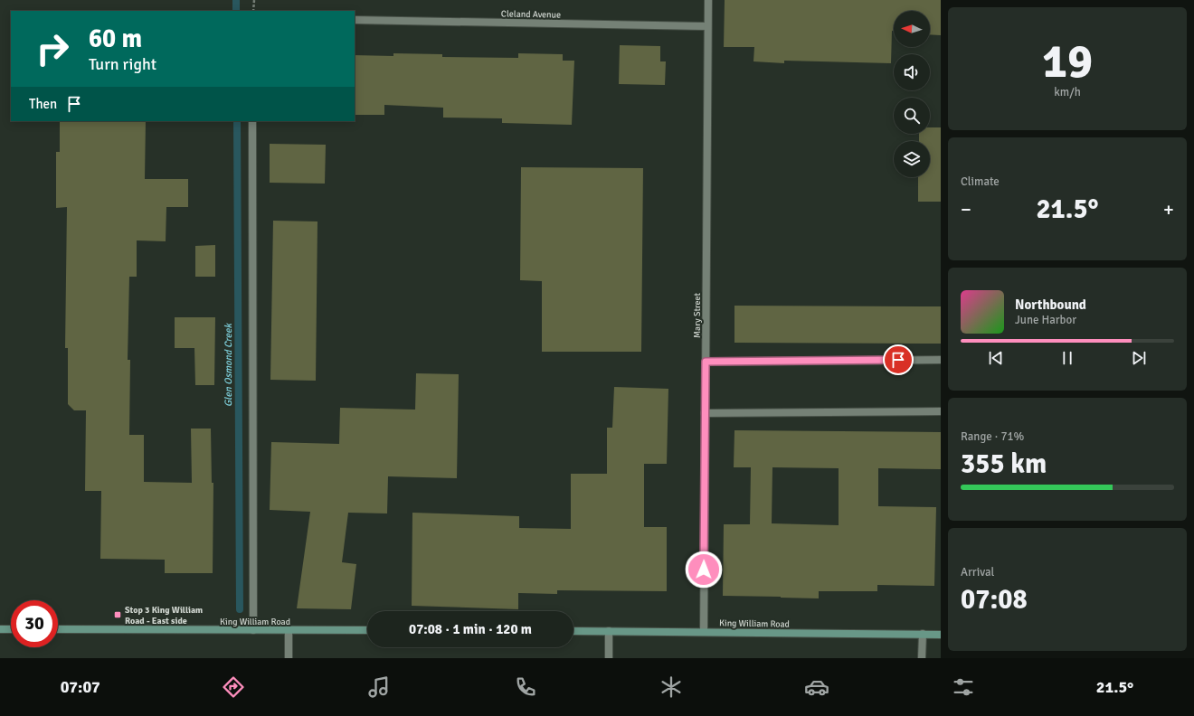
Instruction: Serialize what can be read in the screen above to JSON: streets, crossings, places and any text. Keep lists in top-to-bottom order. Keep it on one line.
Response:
{"streets":{"main road":["King William Road"],"street":["Cleland Avenue","Mary Street"]},"crossings":[["Cleland Avenue","Mary Street"],["Mary Street","King William Road"]],"water":["Glen Osmond Creek"],"places":{"transit":["Stop 3 King William Road - East side"]},"north":"left","page":{"tile":[["19","km/h"],"Climate",["Range · 71%","355 km"],["Arrival","07:08"]],"turn":["60 m","Turn right"],"then":"Then","heat":["−","21.5°","+"],"song":["Northbound","June Harbor"],"limit":"30","trip":"07:08 · 1 min · 120 m","tabs":["07:07","21.5°"]}}
